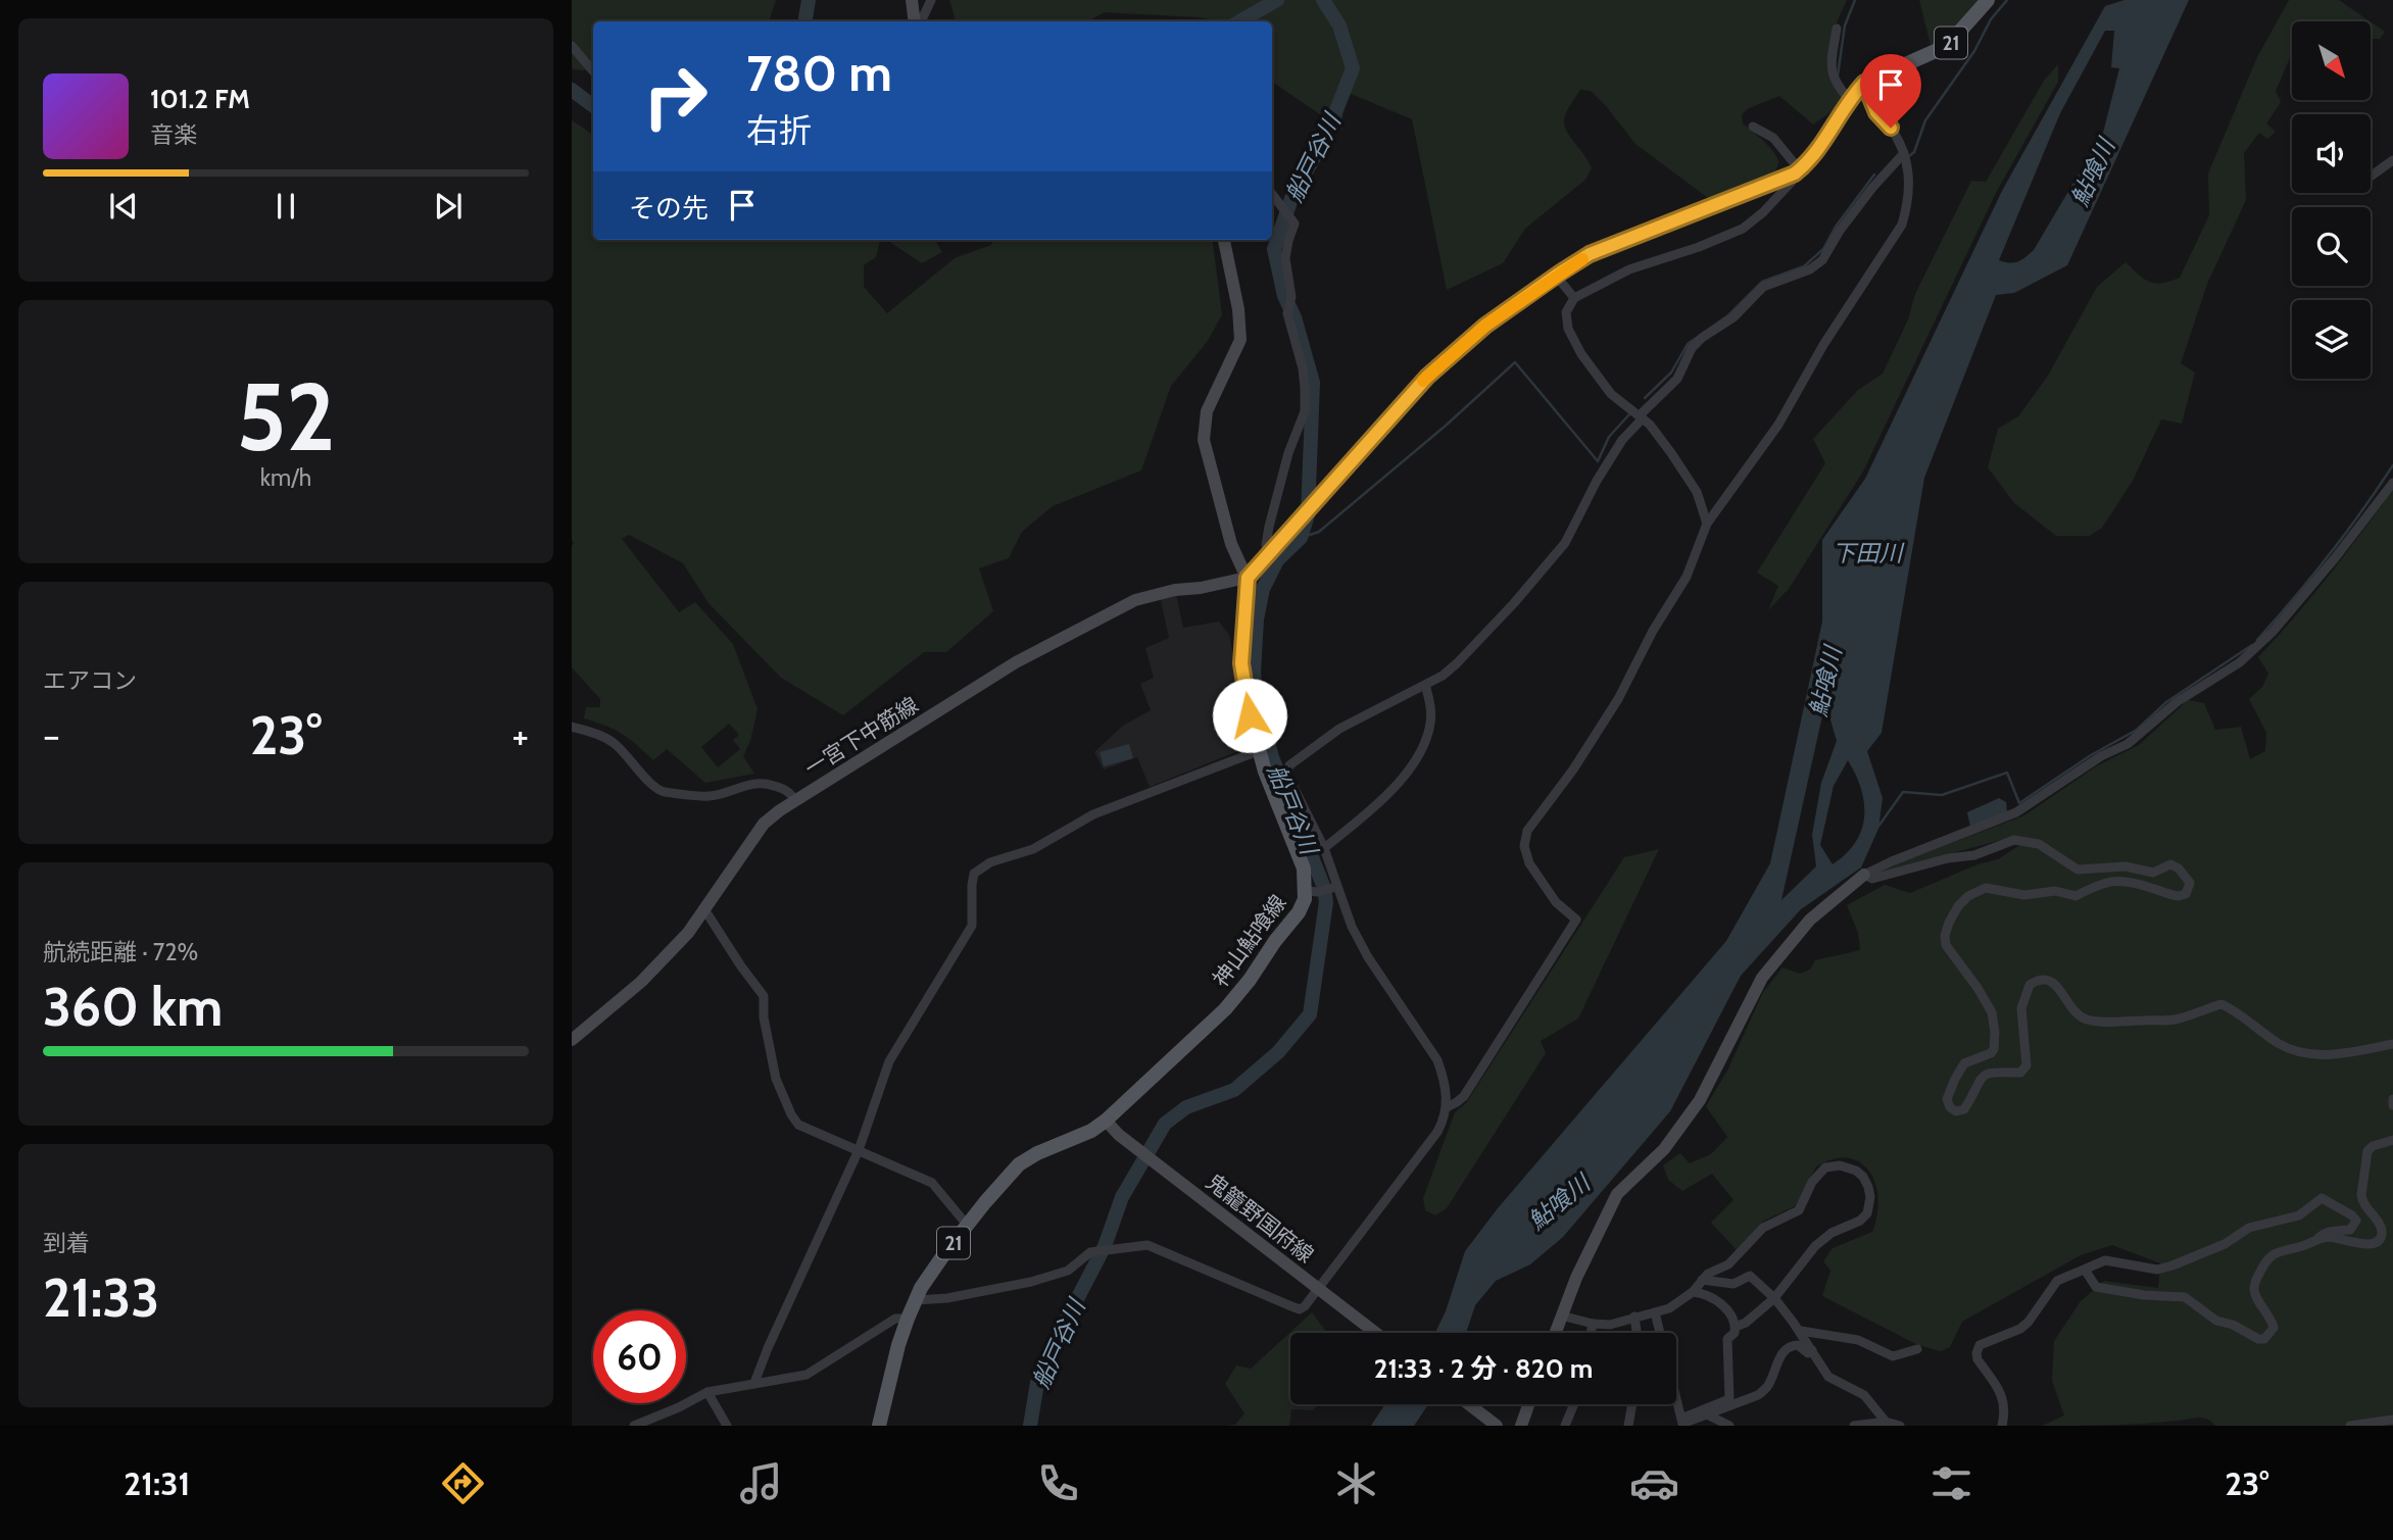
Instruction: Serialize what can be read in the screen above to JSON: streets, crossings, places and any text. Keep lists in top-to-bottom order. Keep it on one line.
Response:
{"streets":{"main road":["21","一宮下中筋線","神山鮎喰線","鬼籠野国府線"]},"crossings":[["21","一宮下中筋線"],["21","神山鮎喰線"],["一宮下中筋線","神山鮎喰線"],["神山鮎喰線","鬼籠野国府線"]],"water":["船戸谷川","鮎喰川","下田川"],"north":"bottom right","page":{"turn":["780 m","右折"],"song":["101.2 FM","音楽"],"then":"その先","tile":[["52","km/h"],"エアコン",["航続距離 · 72%","360 km"],["到着","21:33"]],"heat":["−","23°","+"],"limit":"60","trip":"21:33 · 2 分 · 820 m","tabs":["21:31","23°"]}}
